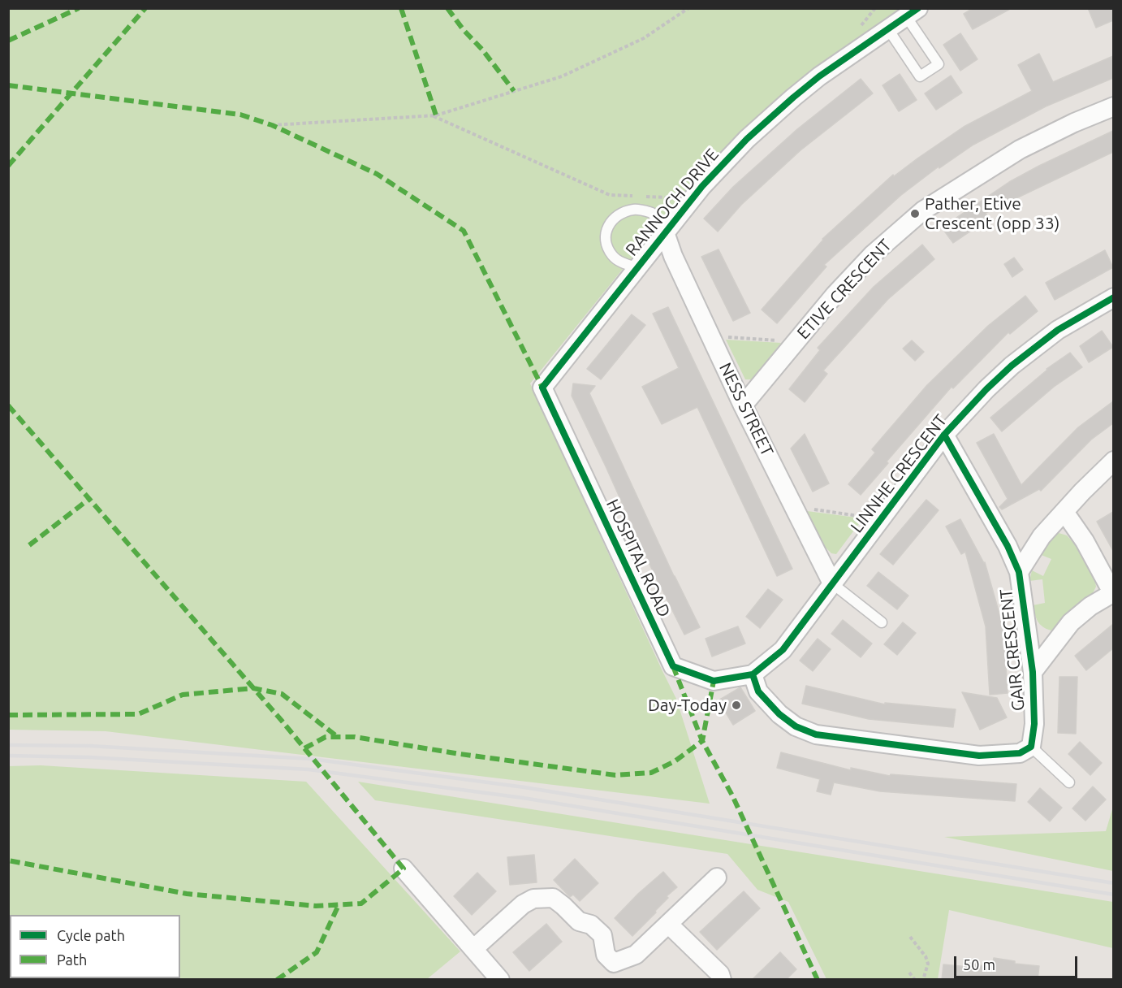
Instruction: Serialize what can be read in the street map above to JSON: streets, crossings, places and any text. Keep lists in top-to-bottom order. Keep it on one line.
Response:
{"streets":{"street":["RANNOCH DRIVE","ETIVE CRESCENT","NESS STREET","LINNHE CRESCENT","HOSPITAL ROAD","GAIR CRESCENT"]},"crossings":[["RANNOCH DRIVE","NESS STREET"],["RANNOCH DRIVE","HOSPITAL ROAD"],["ETIVE CRESCENT","NESS STREET"],["NESS STREET","LINNHE CRESCENT"],["LINNHE CRESCENT","HOSPITAL ROAD"],["LINNHE CRESCENT","GAIR CRESCENT"]],"places":["Pather, Etive Crescent (opp 33)","Day-Today"],"legend":["Cycle path","Path"],"scale_bar":"50 m"}
